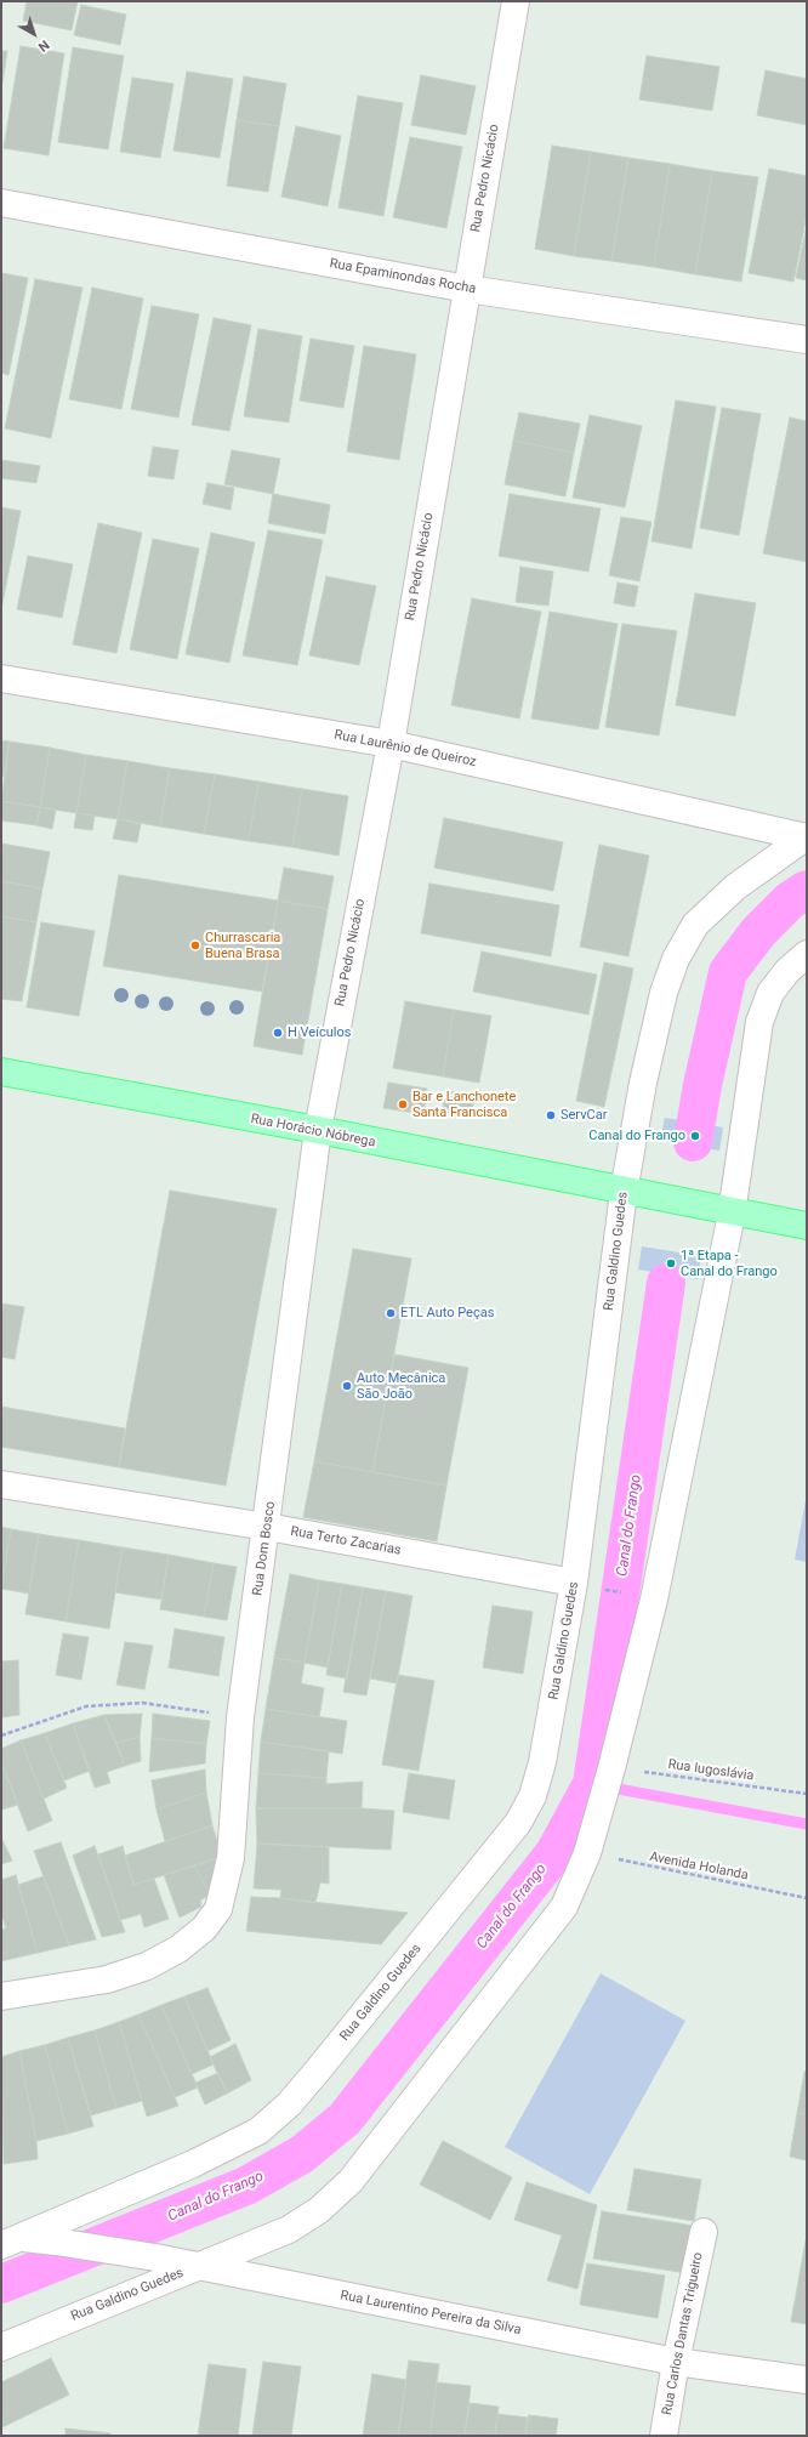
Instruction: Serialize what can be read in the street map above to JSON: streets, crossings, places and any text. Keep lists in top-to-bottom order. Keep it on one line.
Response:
{"streets":{"main road":["Rua Horácio Nóbrega"],"street":["Rua Pedro Nicácio","Rua Epaminondas Rocha","Rua Laurênio de Queiroz","Rua Galdino Guedes","Rua Terto Zacarias","Rua Dom Bosco","Rua Laurentino Pereira da Silva","Rua Carlos Dantas Trigueiro"],"path":["Rua Iugoslávia","Avenida Holanda"]},"crossings":[["Rua Pedro Nicácio","Rua Epaminondas Rocha"],["Rua Pedro Nicácio","Rua Laurênio de Queiroz"],["Rua Pedro Nicácio","Rua Horácio Nóbrega"],["Rua Pedro Nicácio","Rua Dom Bosco"],["Rua Laurênio de Queiroz","Rua Galdino Guedes"],["Rua Horácio Nóbrega","Rua Galdino Guedes"],["Rua Horácio Nóbrega","Rua Dom Bosco"],["Rua Galdino Guedes","Rua Terto Zacarias"],["Rua Galdino Guedes","Rua Iugoslávia"],["Rua Galdino Guedes","Avenida Holanda"],["Rua Galdino Guedes","Rua Laurentino Pereira da Silva"],["Rua Terto Zacarias","Rua Dom Bosco"],["Rua Laurentino Pereira da Silva","Rua Carlos Dantas Trigueiro"]],"water":["Canal do Frango"],"places":["Churrascaria Buena Brasa","H Veículos","Bar e Lanchonete Santa Francisca","ServCar","Canal do Frango","1ª Etapa - Canal do Frango","ETL Auto Peças","Auto Mecânica São João"],"north":"bottom right"}
